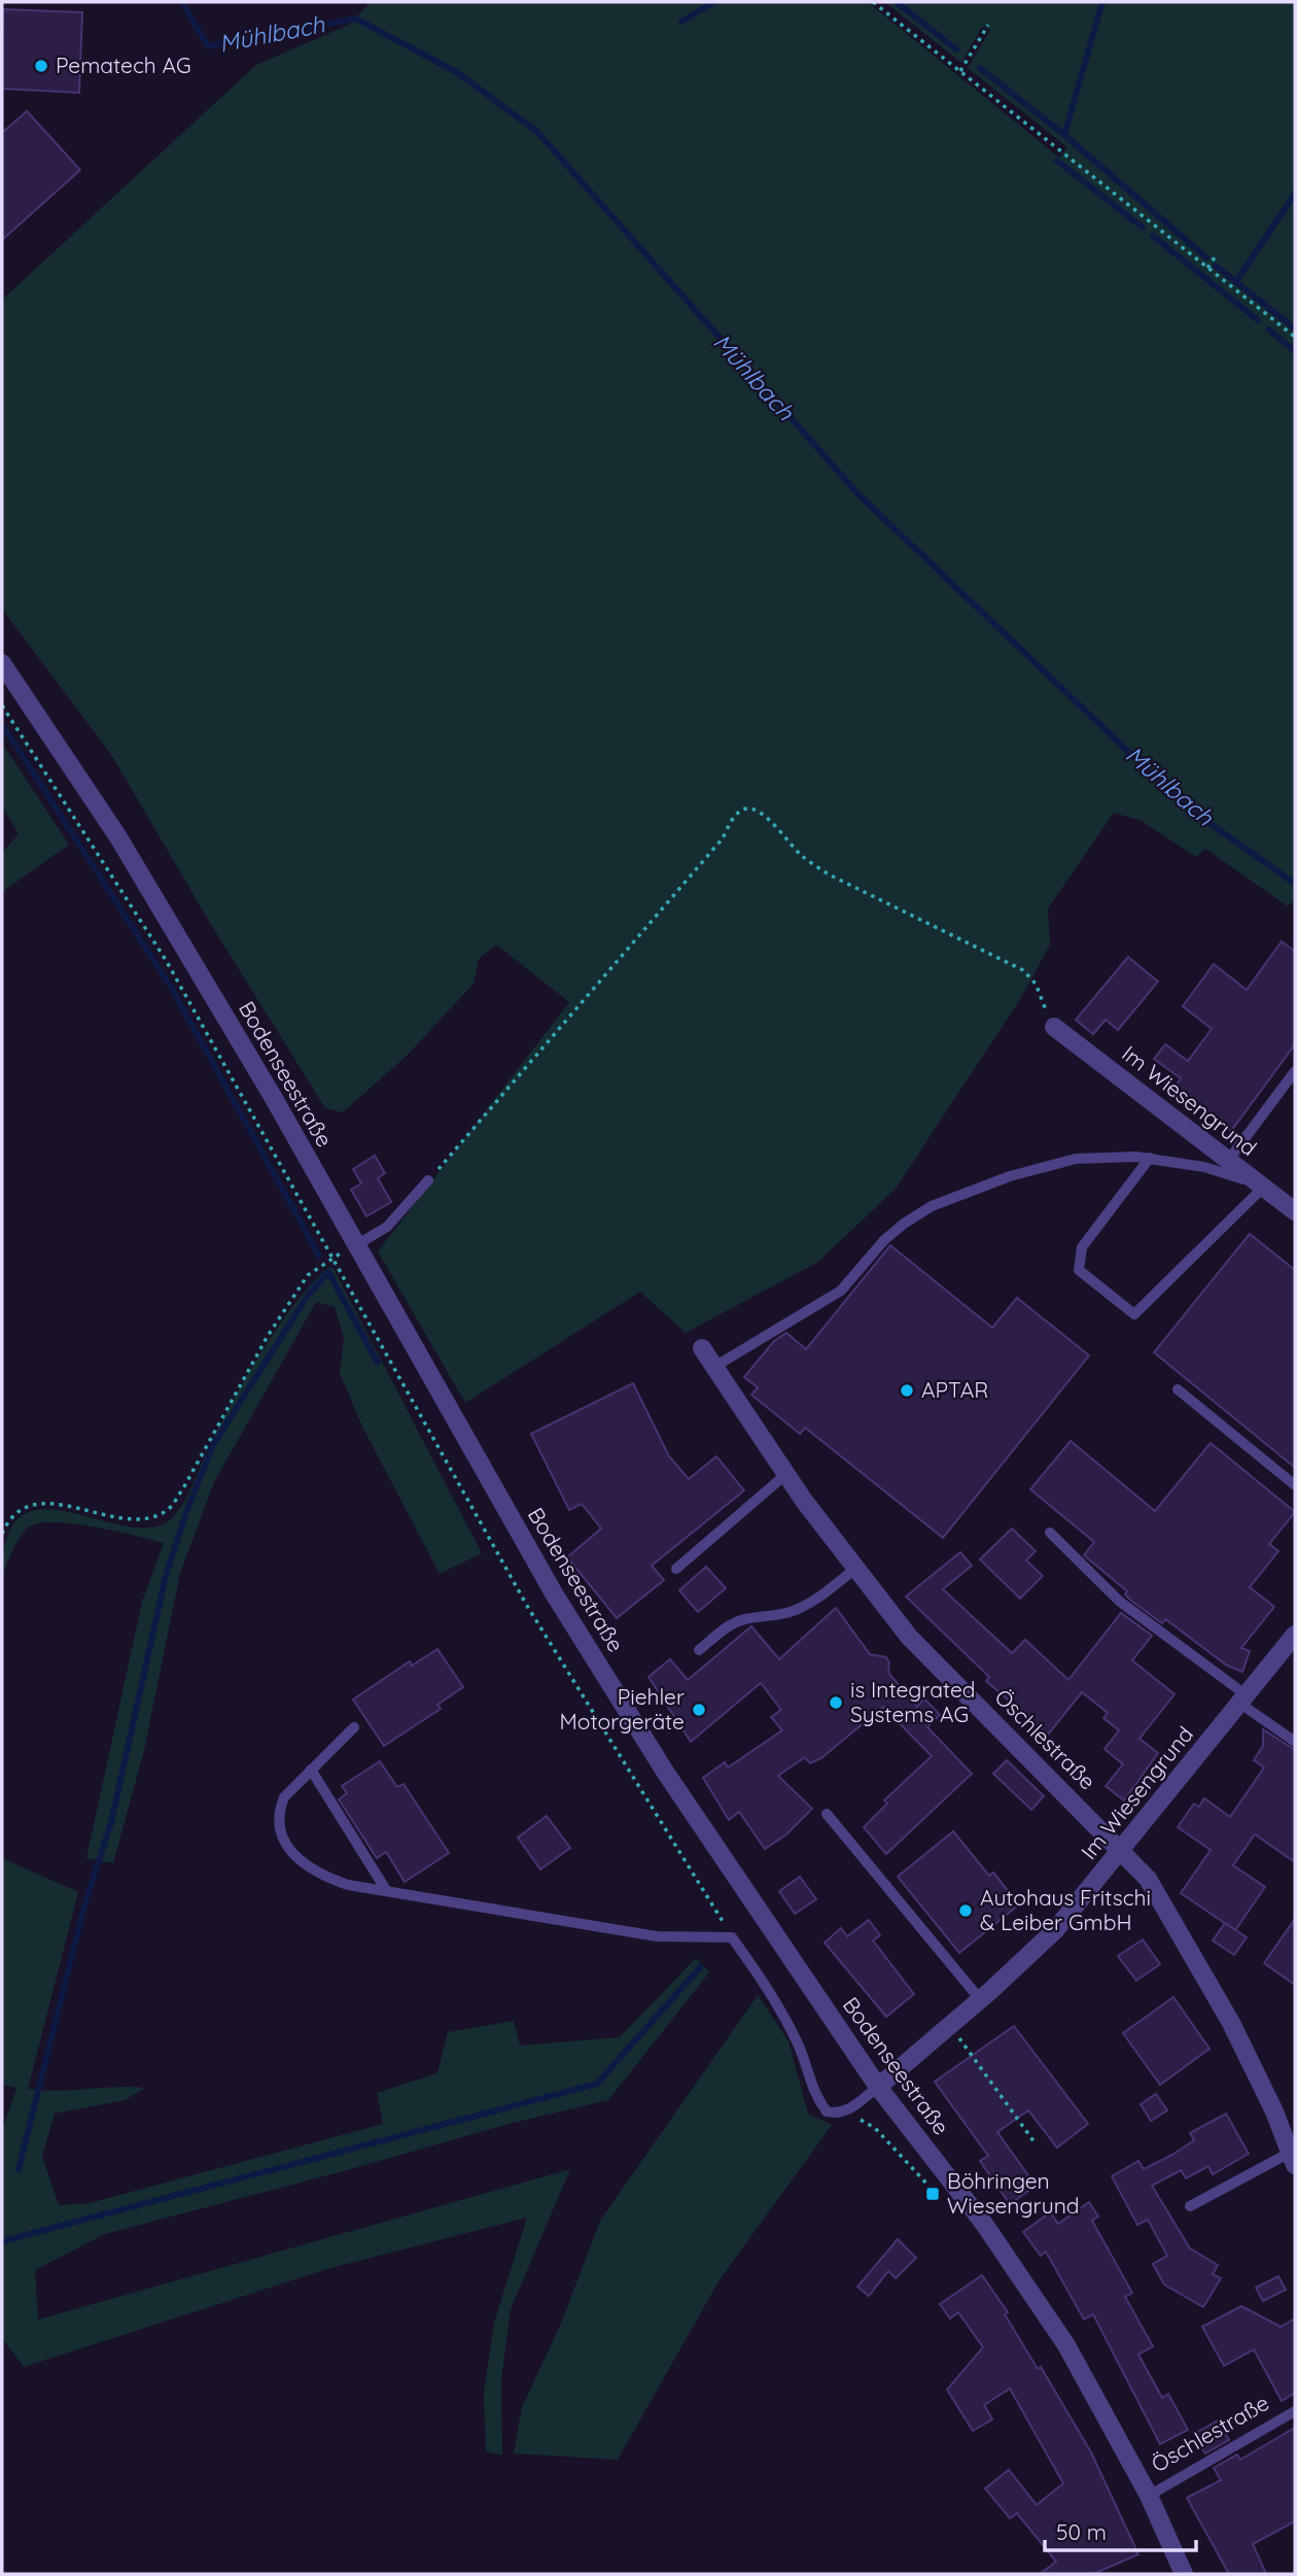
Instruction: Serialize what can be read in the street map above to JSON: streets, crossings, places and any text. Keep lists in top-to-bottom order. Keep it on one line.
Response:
{"streets":{"street":["Bodenseestraße","Im Wiesengrund","Öschlestraße"]},"crossings":[["Bodenseestraße","Im Wiesengrund"],["Bodenseestraße","Öschlestraße"],["Im Wiesengrund","Öschlestraße"]],"water":["Mühlbach"],"places":{"other":["Pematech AG","APTAR","is Integrated Systems AG","Piehler Motorgeräte","Autohaus Fritschi & Leiber GmbH"],"transit":["Böhringen Wiesengrund"]},"scale_bar":"50 m"}
